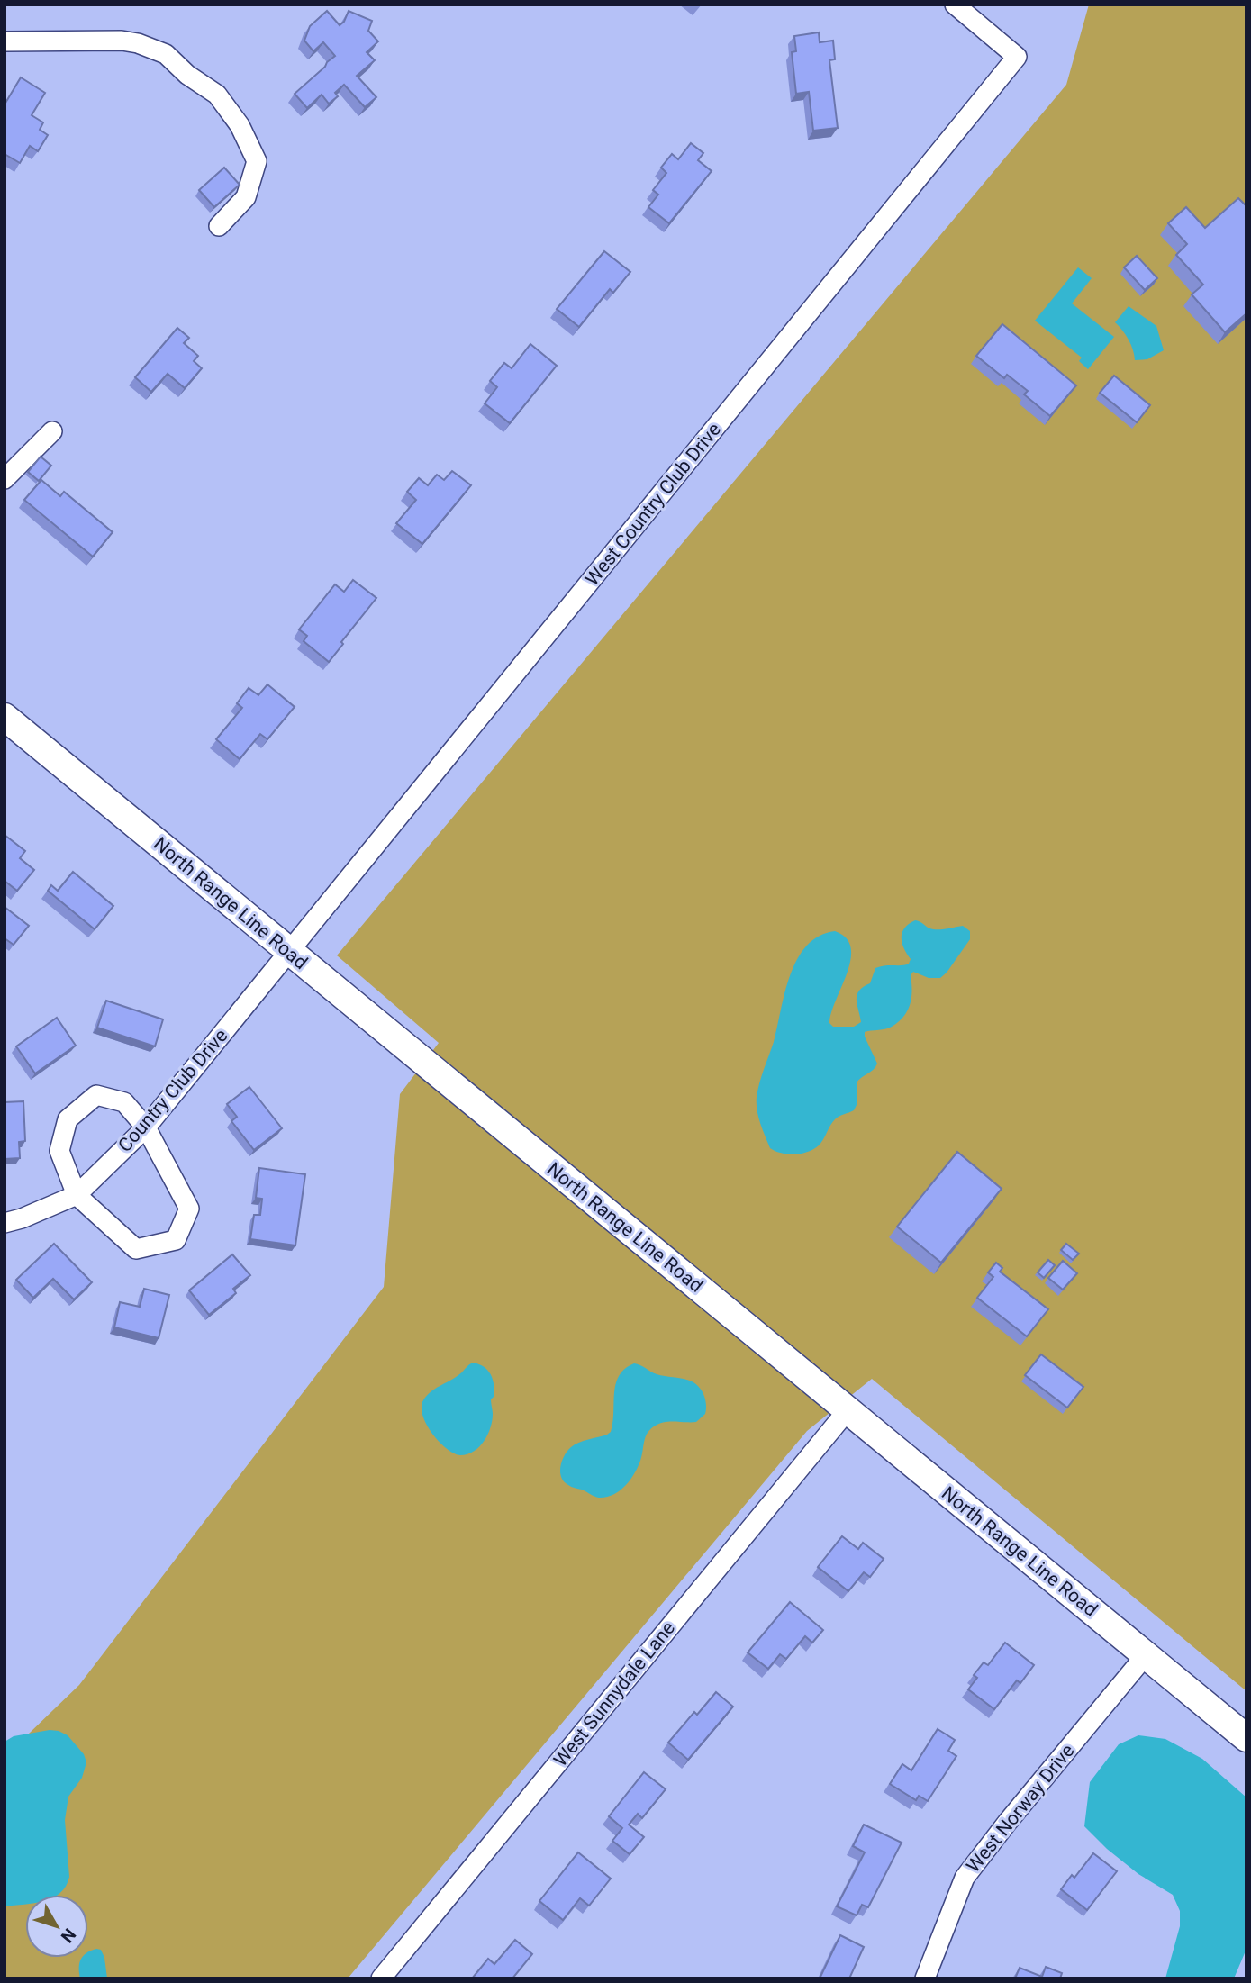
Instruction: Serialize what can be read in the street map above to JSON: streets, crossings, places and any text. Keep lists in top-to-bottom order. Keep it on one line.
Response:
{"streets":{"street":["West Country Club Drive","North Range Line Road","Country Club Drive","West Sunnydale Lane","West Norway Drive"]},"crossings":[["West Country Club Drive","North Range Line Road"],["West Country Club Drive","Country Club Drive"],["North Range Line Road","Country Club Drive"],["North Range Line Road","West Sunnydale Lane"],["North Range Line Road","West Norway Drive"]],"north":"bottom right"}
